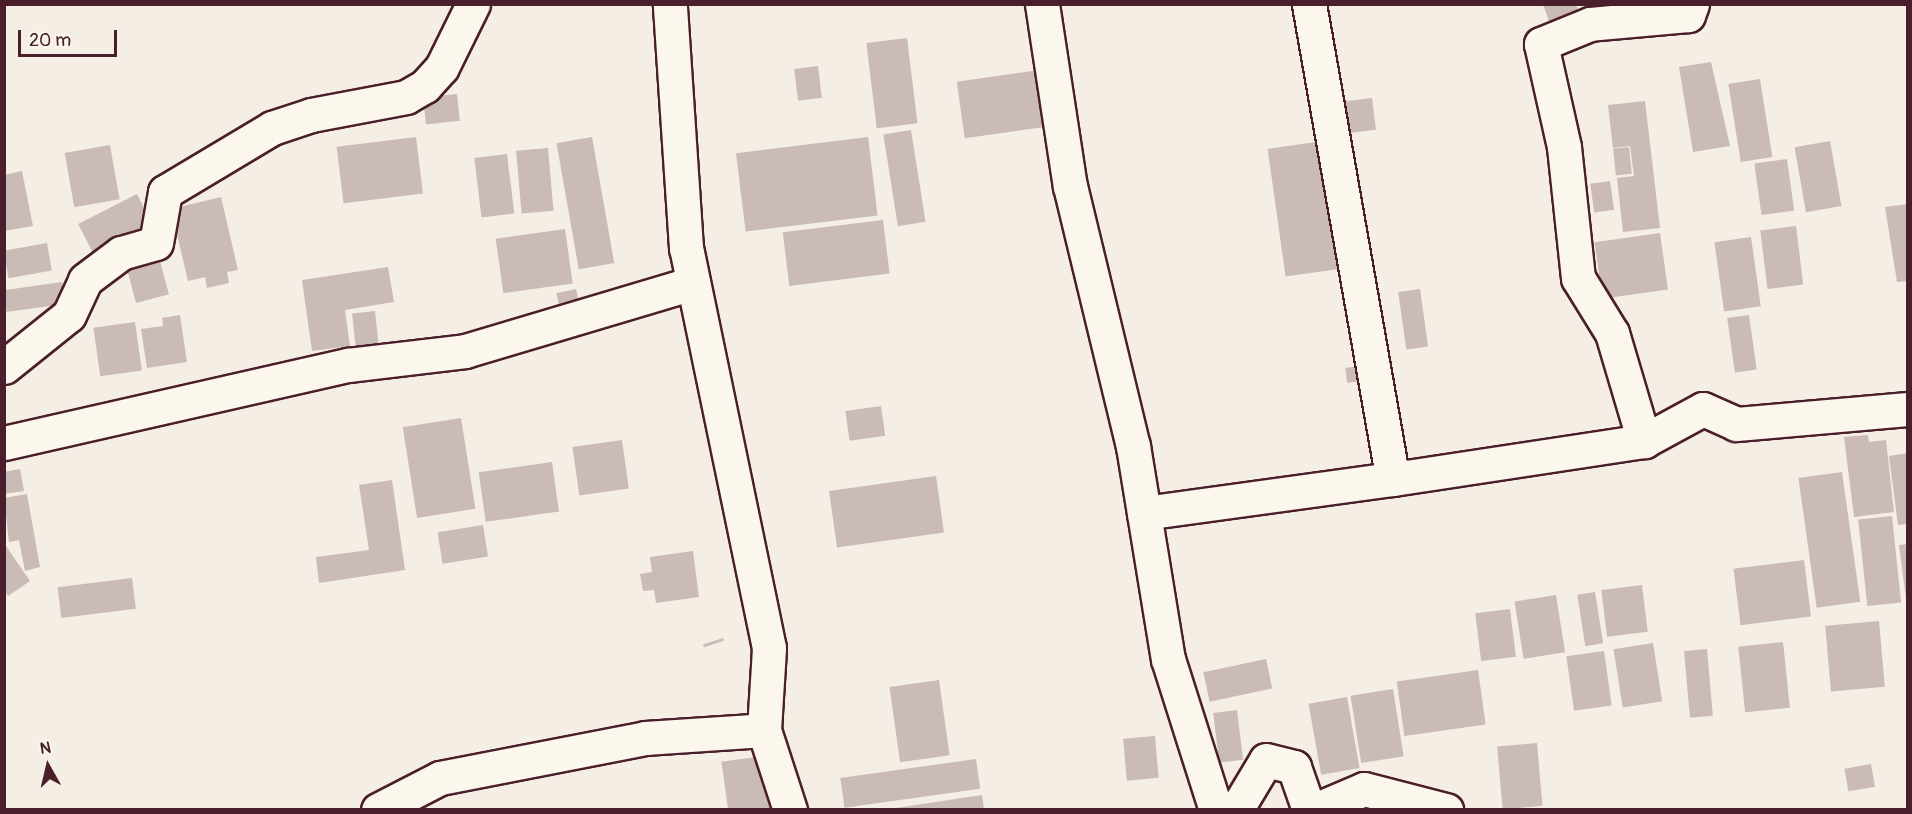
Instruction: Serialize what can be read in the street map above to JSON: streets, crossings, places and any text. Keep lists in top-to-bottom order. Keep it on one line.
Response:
{"scale_bar":"20 m","north":"top"}
